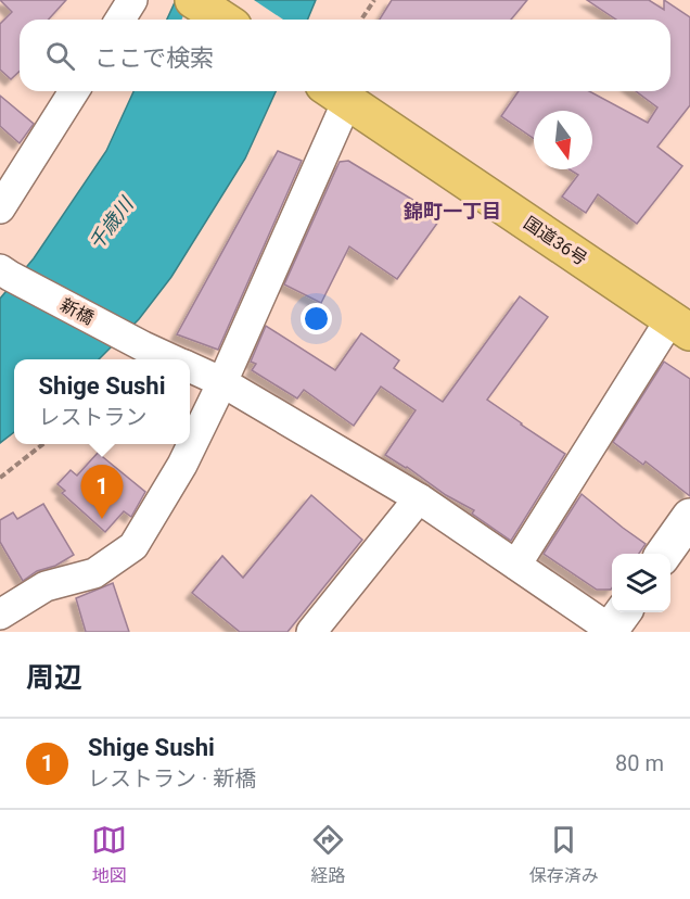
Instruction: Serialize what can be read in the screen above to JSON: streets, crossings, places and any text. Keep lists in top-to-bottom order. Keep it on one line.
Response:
{"streets":{"highway":["国道36号"],"street":["新橋"]},"districts":["錦町一丁目"],"water":["千歳川"],"north":"bottom","page":{"search":"ここで検索","popup":["Shige Sushi","レストラン"],"pins":"1","heading":"周辺","list":[{"mark":"1","name":"Shige Sushi","note":"レストラン · 新橋","value":"80 m"}],"nav":["地図","経路","保存済み"]}}
